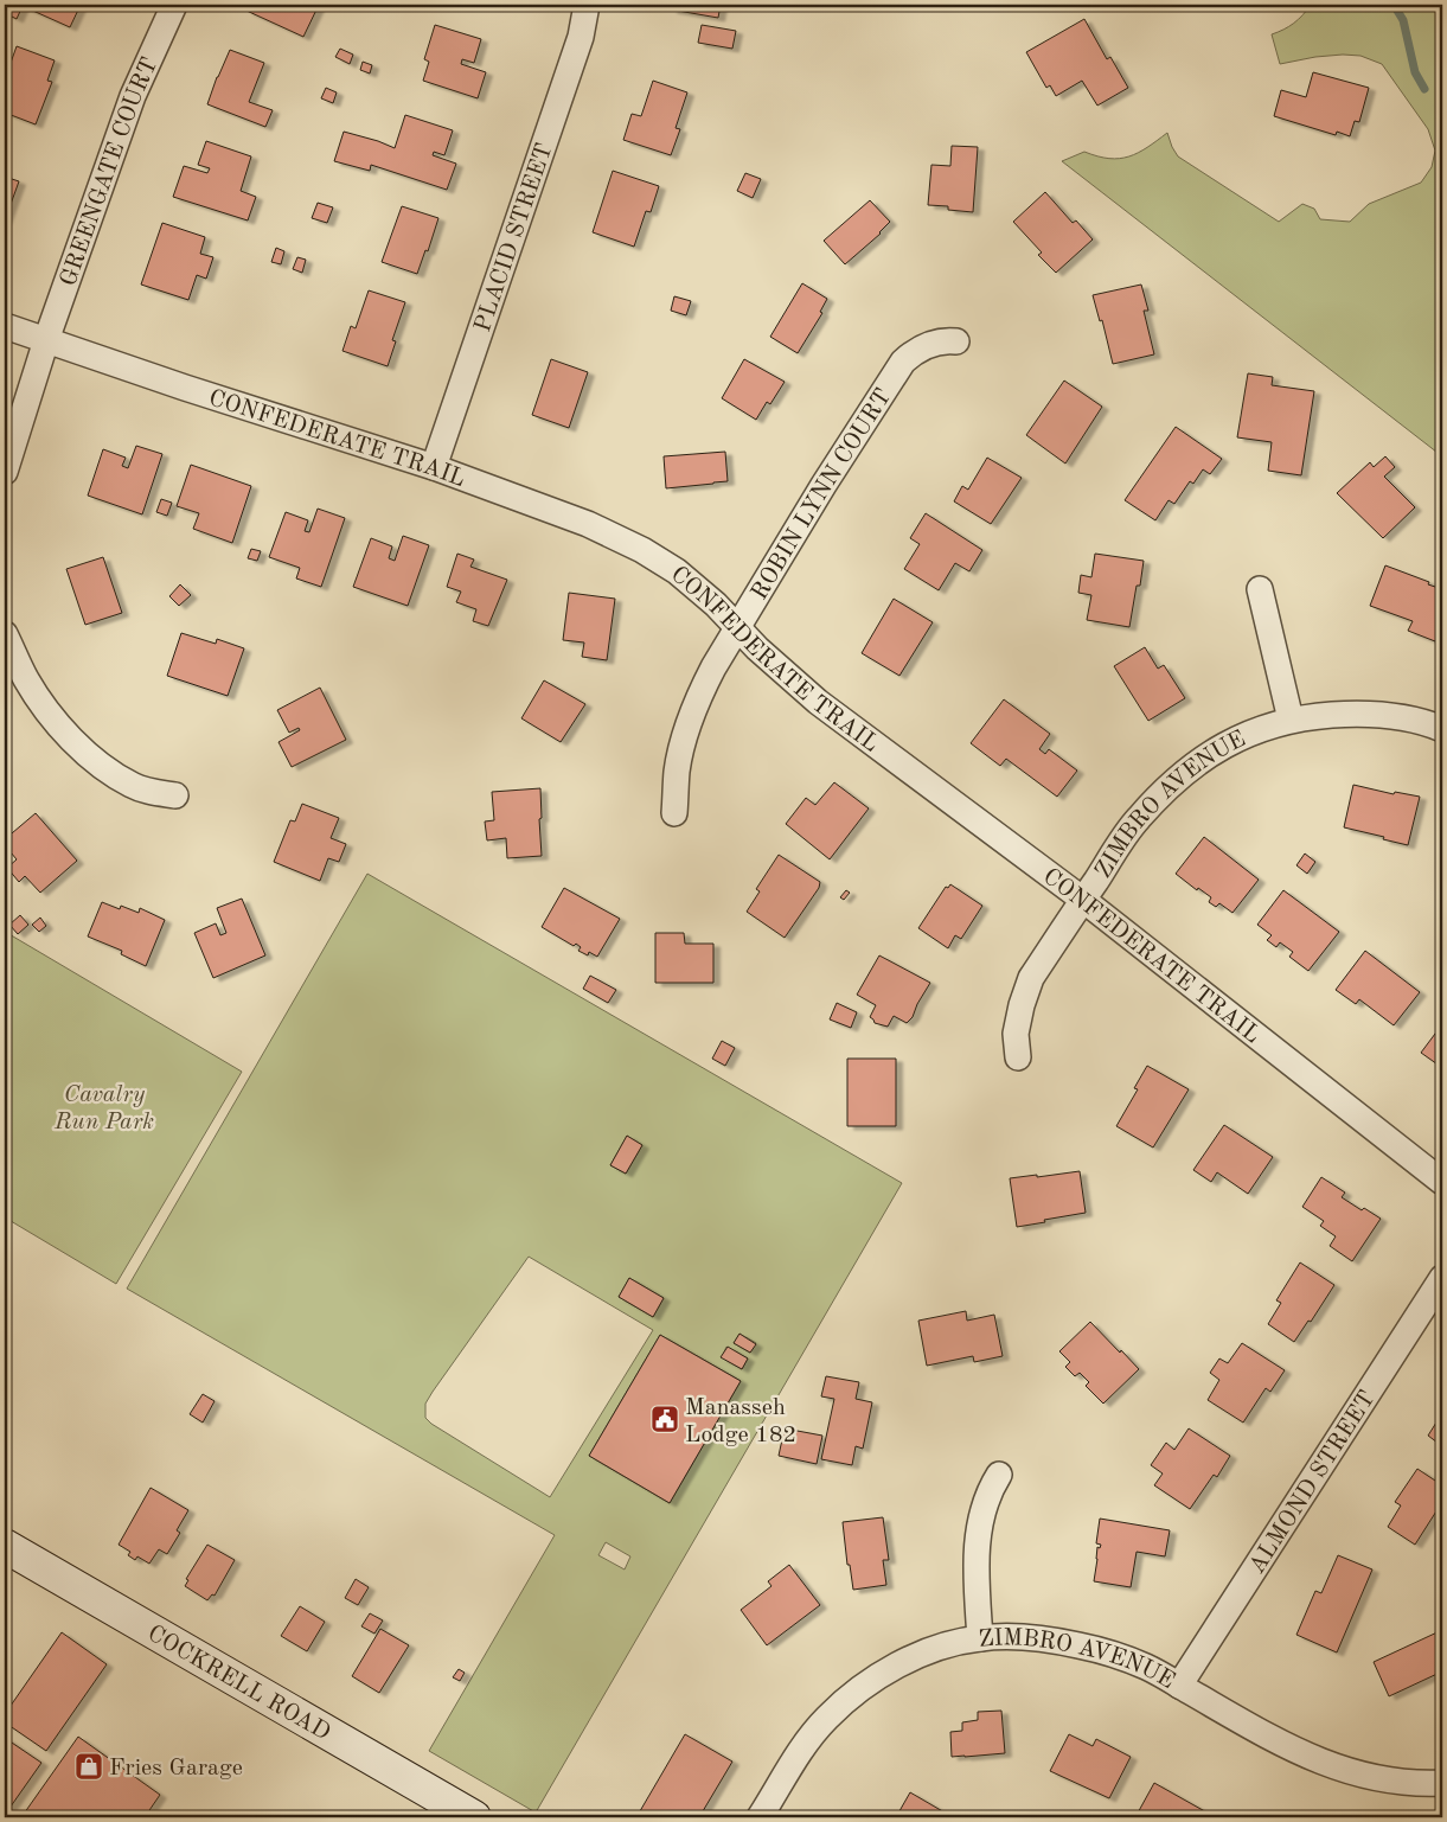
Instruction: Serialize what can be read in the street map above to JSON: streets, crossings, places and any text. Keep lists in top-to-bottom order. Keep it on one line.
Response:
{"streets":{"street":["GREENGATE COURT","PLACID STREET","CONFEDERATE TRAIL","ROBIN LYNN COURT","ZIMBRO AVENUE","ALMOND STREET","COCKRELL ROAD"]},"crossings":[["GREENGATE COURT","CONFEDERATE TRAIL"],["PLACID STREET","CONFEDERATE TRAIL"],["CONFEDERATE TRAIL","ROBIN LYNN COURT"],["CONFEDERATE TRAIL","ZIMBRO AVENUE"],["ZIMBRO AVENUE","ALMOND STREET"]],"parks":["Cavalry Run Park"],"places":{"public building":["Manasseh Lodge 182"],"shop":["Fries Garage"]}}
